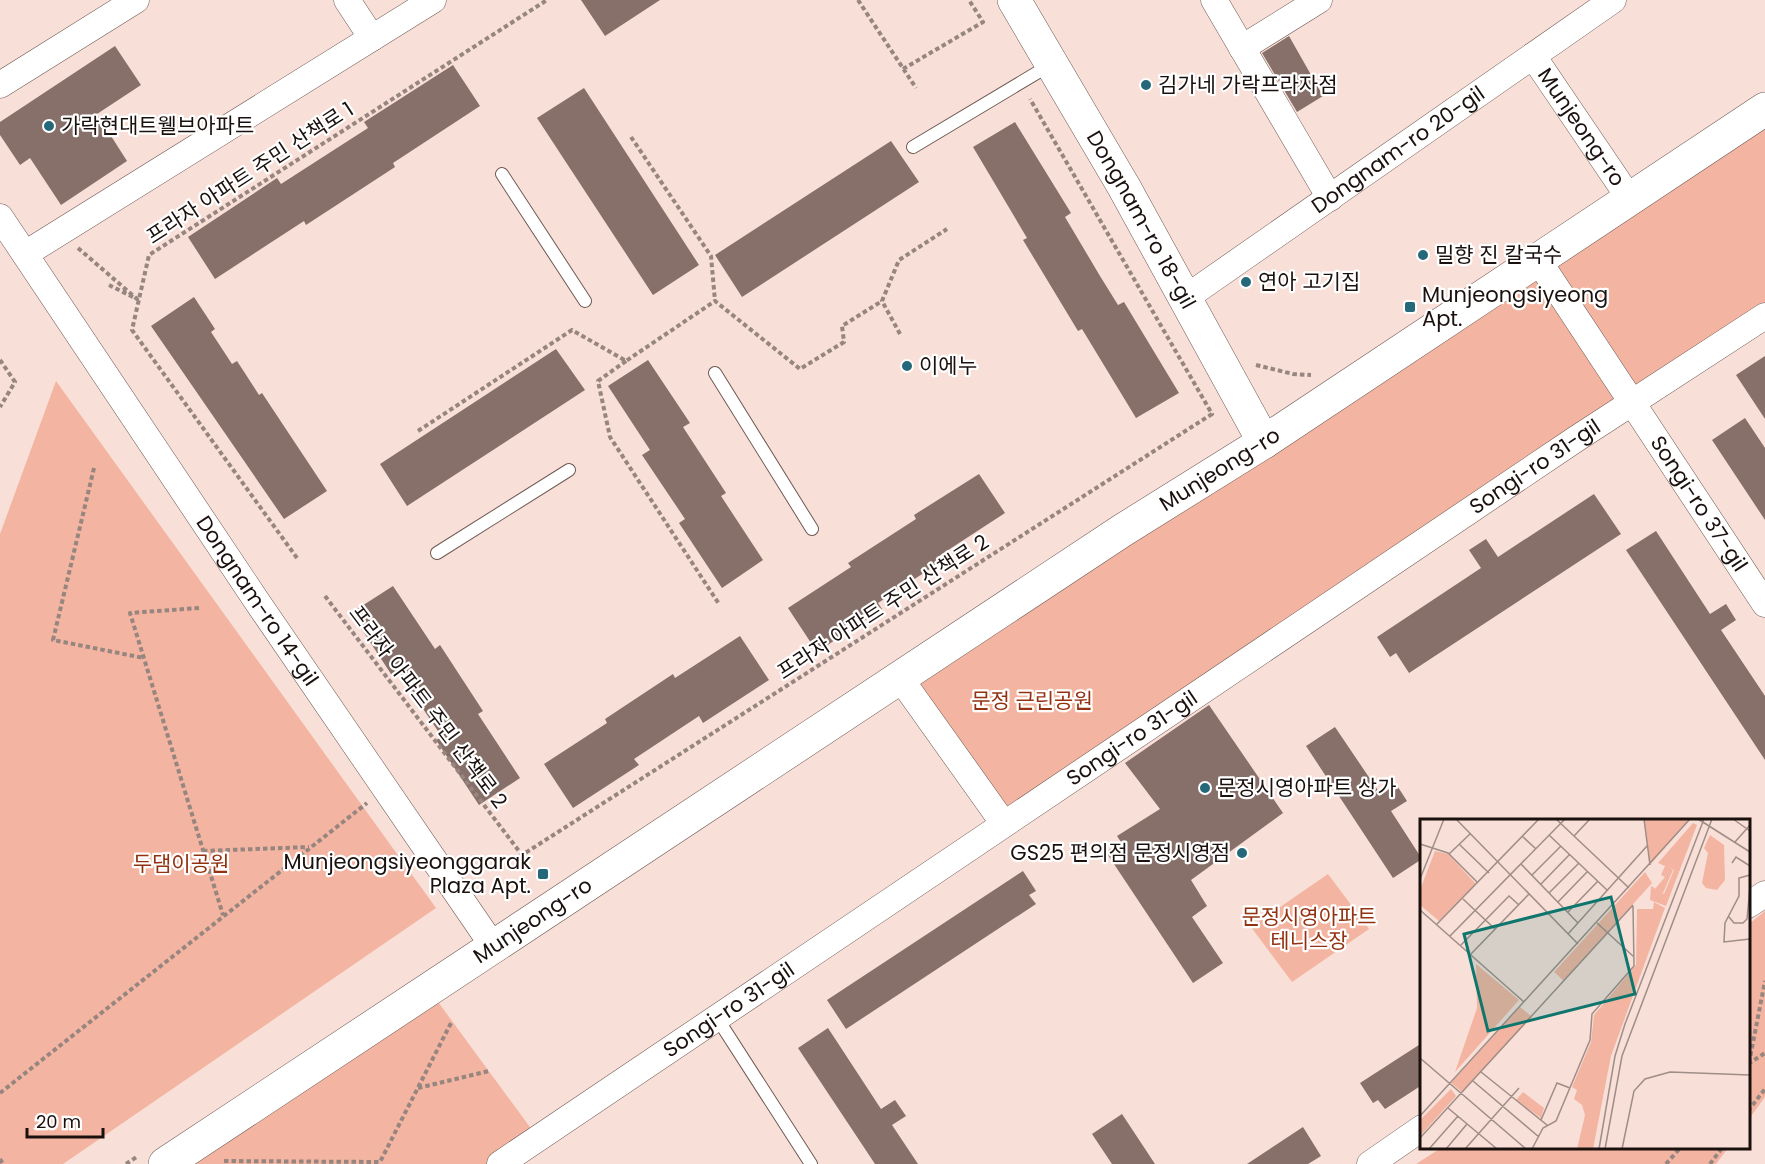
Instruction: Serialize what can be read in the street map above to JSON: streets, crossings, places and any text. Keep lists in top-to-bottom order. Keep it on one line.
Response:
{"streets":{"street":["Munjeong-ro","Dongnam-ro 20-gil","Dongnam-ro 18-gil","Songi-ro 31-gil","Songi-ro 37-gil","Dongnam-ro 14-gil"],"path":["프라자 아파트 주민 산책로 1","프라자 아파트 주민 산책로 2"]},"crossings":[["Munjeong-ro","Dongnam-ro 20-gil"],["Munjeong-ro","Dongnam-ro 18-gil"],["Munjeong-ro","Dongnam-ro 14-gil"],["Dongnam-ro 20-gil","Dongnam-ro 18-gil"],["Songi-ro 31-gil","Songi-ro 37-gil"]],"parks":["문정 근린공원","두댐이공원","문정시영아파트 테니스장"],"places":{"other":["김가네 가락프라자점","가락현대트웰브아파트","밀향 진 칼국수","연아 고기집","이에누","문정시영아파트 상가","GS25 편의점 문정시영점"],"transit":["Munjeongsiyeong Apt.","Munjeongsiyeonggarak Plaza Apt."]},"scale_bar":"20 m"}
